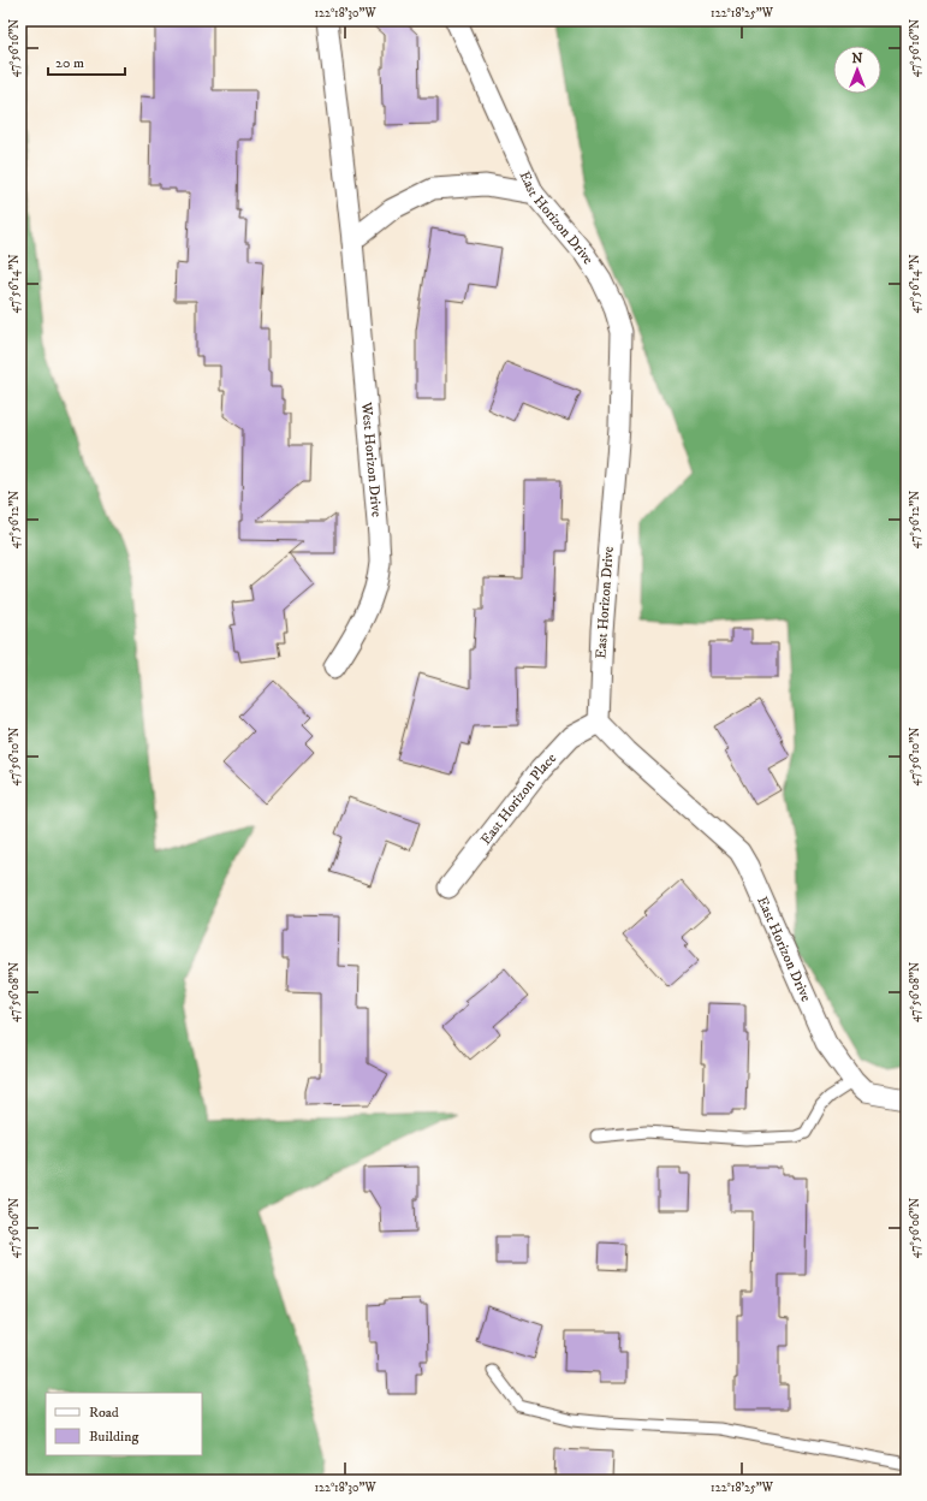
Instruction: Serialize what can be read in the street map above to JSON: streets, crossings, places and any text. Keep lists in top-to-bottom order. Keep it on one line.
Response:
{"streets":{"street":["East Horizon Drive","West Horizon Drive","East Horizon Place"]},"crossings":[["East Horizon Drive","East Horizon Place"]],"legend":["Road","Building"],"scale_bar":"20 m","north":"top","coordinates":["122°18'30\"W","122°18'25\"W","47°56'16\"N","47°56'14\"N","47°56'12\"N","47°56'10\"N","47°56'08\"N","47°56'06\"N"]}
